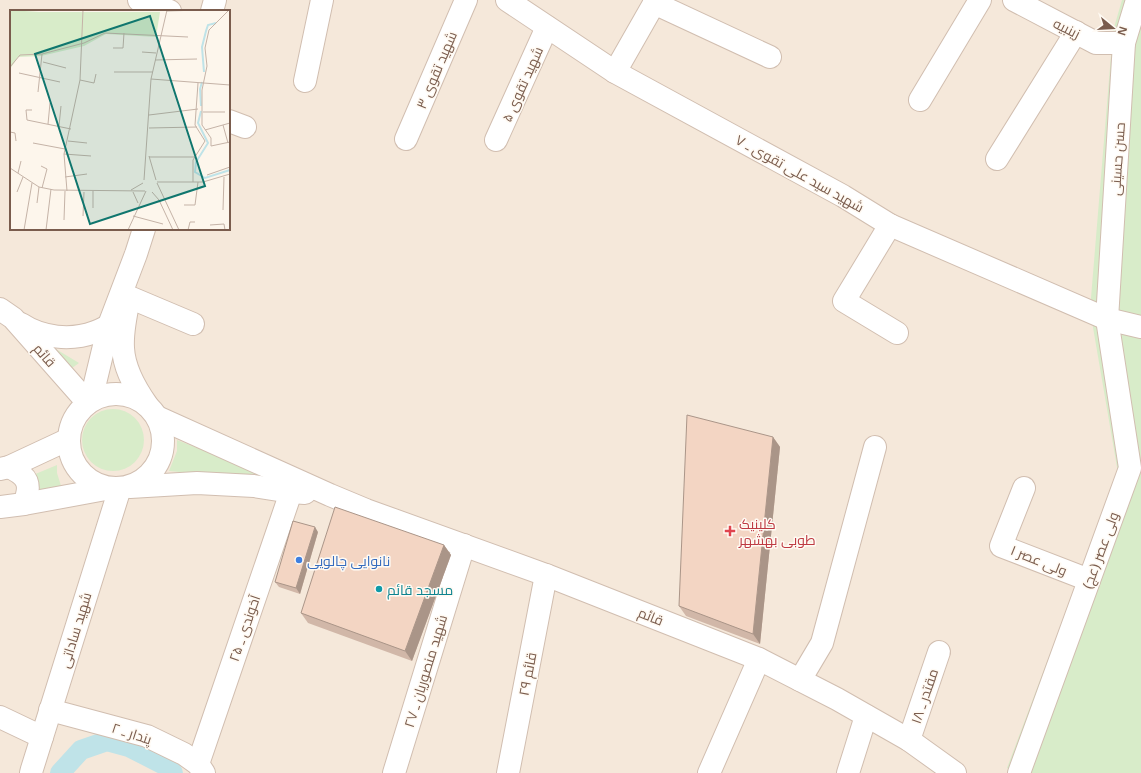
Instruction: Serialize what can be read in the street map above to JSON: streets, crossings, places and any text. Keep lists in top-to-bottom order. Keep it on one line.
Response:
{"streets":{"street":["زینبیه","شهید تقوی ۳","شهید تقوی ۵","حسن حسینی","شهید سید علی تقوی ـ ۷","قائم","ولی عصر (عج)","ولی عصر ۱","آخوندی ـ ۲۵","شهید ساداتی","شهید منصوریان ـ ۲۷","قائم ۲۹","مقتدر ـ ۱۸","پندار ـ ۲"]},"crossings":[["زینبیه","حسن حسینی"],["شهید تقوی ۵","شهید سید علی تقوی ـ ۷"],["حسن حسینی","شهید سید علی تقوی ـ ۷"],["حسن حسینی","ولی عصر (عج)"],["شهید سید علی تقوی ـ ۷","ولی عصر (عج)"],["قائم","شهید ساداتی"],["قائم","شهید منصوریان ـ ۲۷"],["قائم","قائم ۲۹"],["قائم","مقتدر ـ ۱۸"],["ولی عصر (عج)","ولی عصر ۱"],["آخوندی ـ ۲۵","پندار ـ ۲"],["شهید ساداتی","پندار ـ ۲"]],"places":{"health":["کلینیک طوبی بهشهر"],"other":["نانوایی چالویی","مسجد قائم"]},"north":"right"}
